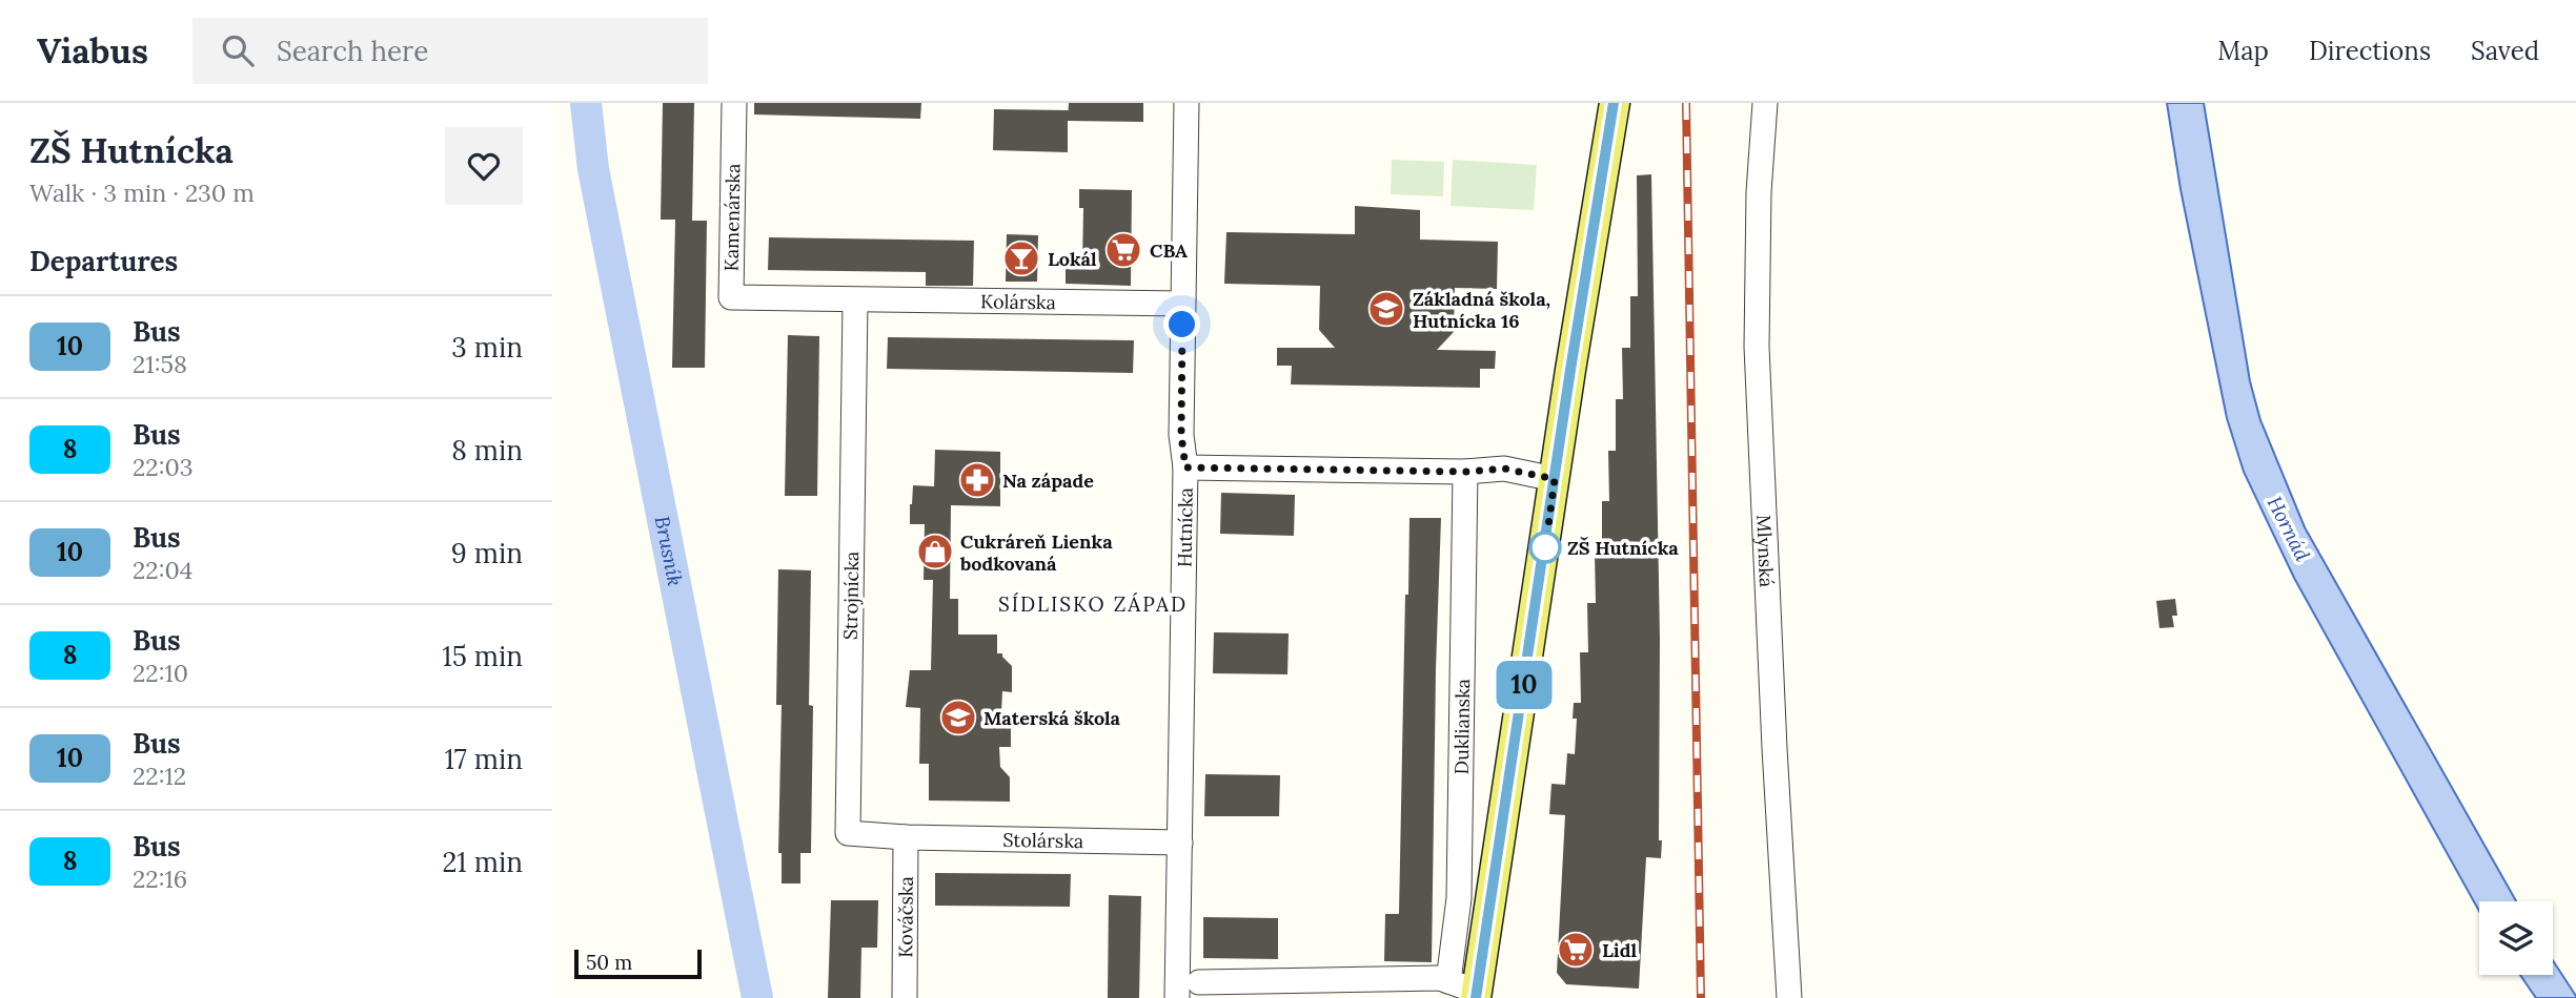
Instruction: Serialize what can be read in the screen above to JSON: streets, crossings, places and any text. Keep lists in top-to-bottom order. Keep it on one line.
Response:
{"streets":{"street":["Kamenárska","Kolárska","Hutnícka","Mlynská","Strojnícka","Duklianska","Stolárska","Kováčska"]},"crossings":[["Kamenárska","Kolárska"],["Kamenárska","Strojnícka"],["Kolárska","Hutnícka"],["Kolárska","Strojnícka"],["Hutnícka","Stolárska"],["Strojnícka","Stolárska"],["Strojnícka","Kováčska"],["Stolárska","Kováčska"]],"districts":["SÍDLISKO ZÁPAD"],"water":["Hornád","Brusník"],"places":{"supermarket":["CBA","Lidl"],"bar":["Lokál"],"school or university":["Základná škola, Hutnícka 16","Materská škola"],"pharmacy":["Na západe"],"other":["ZŠ Hutnícka"],"shop":["Cukráreň Lienka bodkovaná"]},"lines":["bus line 10"],"scale_bar":"50 m","page":{"header":"Viabus","search":"Search here","nav":["Map","Directions","Saved"],"heading":[["ZŠ Hutnícka","Walk · 3 min · 230 m"],"Departures"],"on_map":"10","list":[{"mark":"10","name":"Bus","note":"21:58","value":"3 min"},{"mark":"8","name":"Bus","note":"22:03","value":"8 min"},{"mark":"10","name":"Bus","note":"22:04","value":"9 min"},{"mark":"8","name":"Bus","note":"22:10","value":"15 min"},{"mark":"10","name":"Bus","note":"22:12","value":"17 min"},{"mark":"8","name":"Bus","note":"22:16","value":"21 min"}],"scale":"50 m"}}
